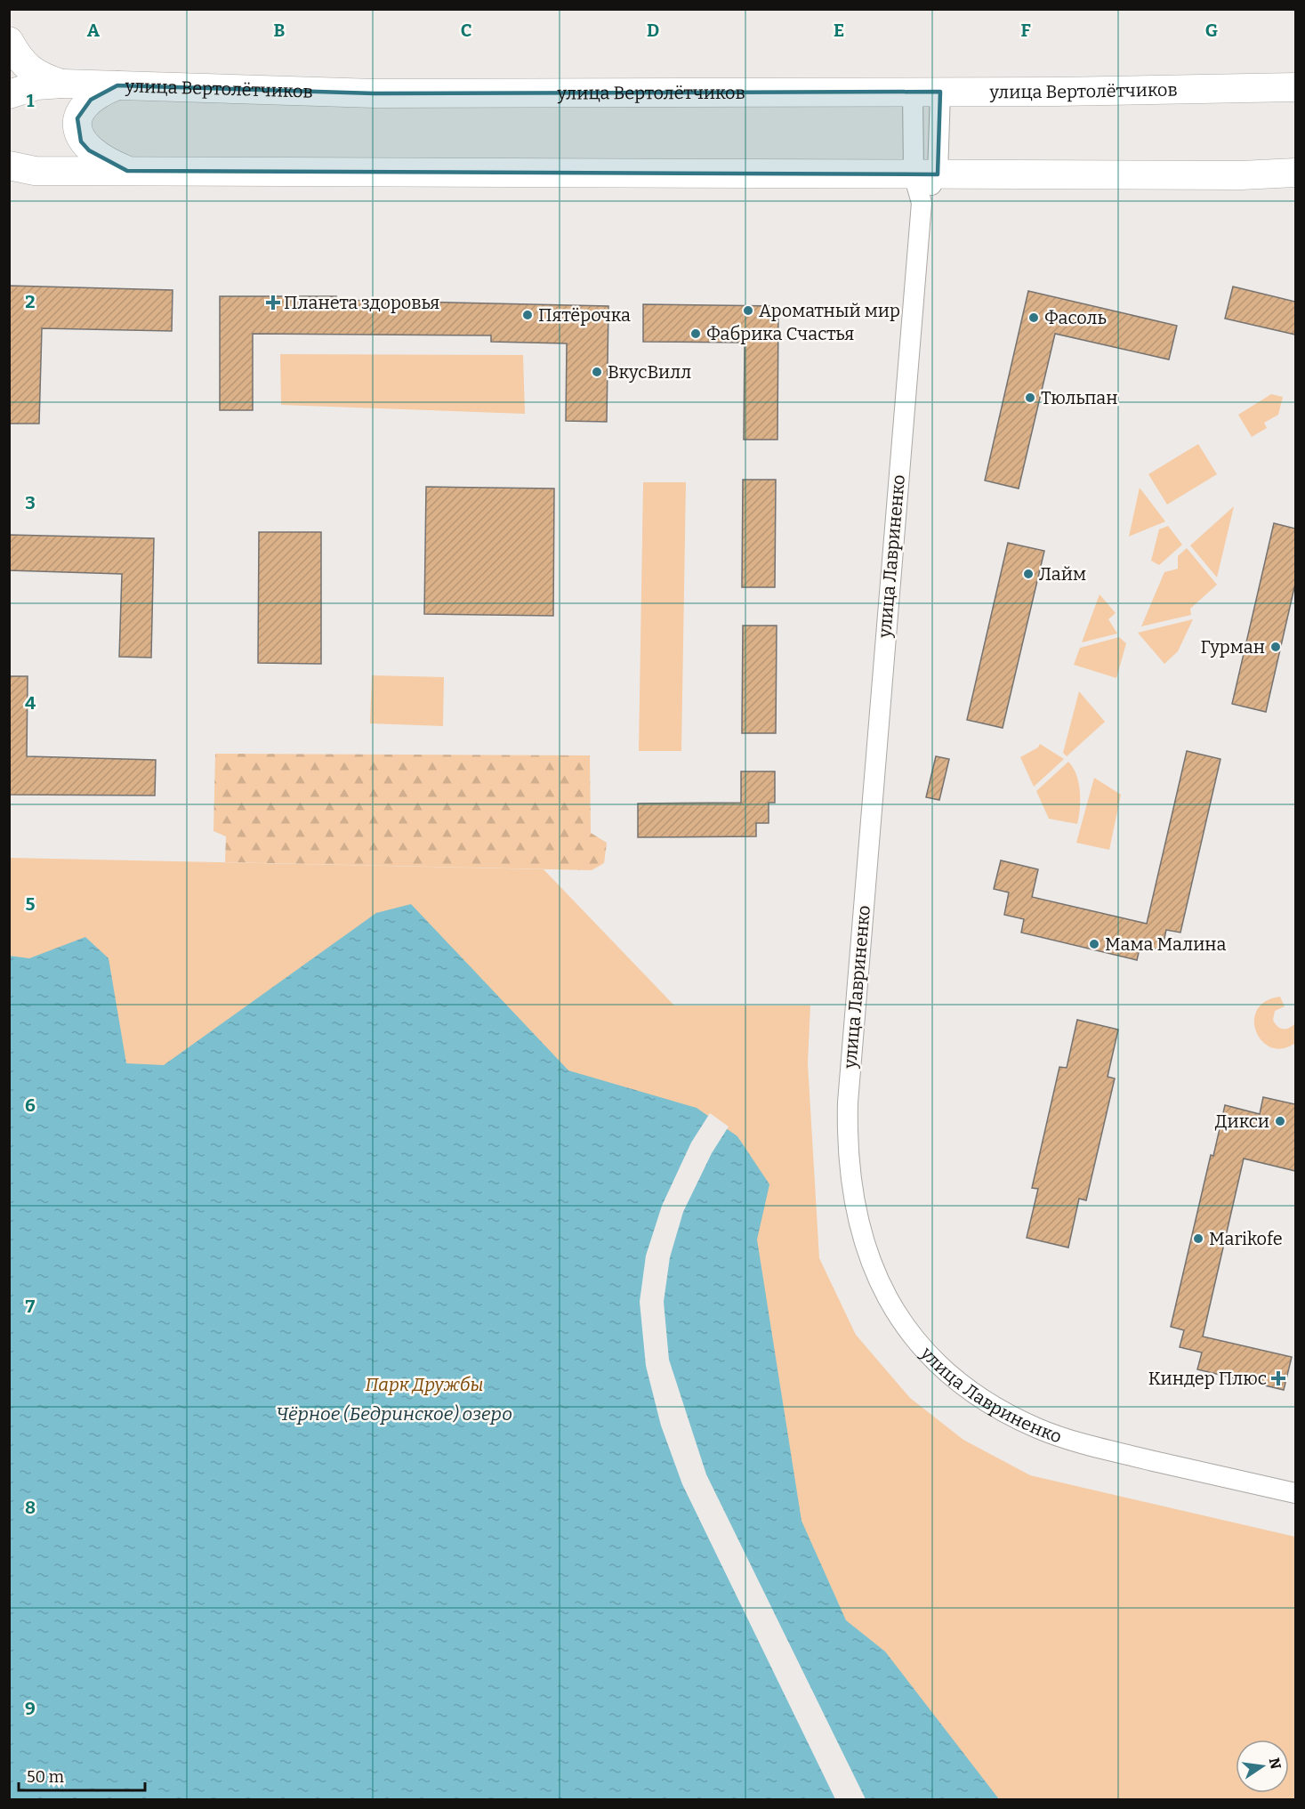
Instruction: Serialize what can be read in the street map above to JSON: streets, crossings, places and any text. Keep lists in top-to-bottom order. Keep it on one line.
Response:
{"streets":{"main road":["улица Вертолётчиков"],"street":["улица Лавриненко"]},"water":["Чёрное (Бедринское) озеро"],"parks":["Парк Дружбы"],"places":{"health":["Планета здоровья","Киндер Плюс"],"other":["Ароматный мир","Пятёрочка","Фасоль","Фабрика Счастья","ВкусВилл","Тюльпан","Лайм","Гурман","Мама Малина","Дикси","Marikofe"]},"scale_bar":"50 m","north":"right","grid":{"columns":["A","B","C","D","E","F","G"],"rows":["1","2","3","4","5","6","7","8","9"]}}
